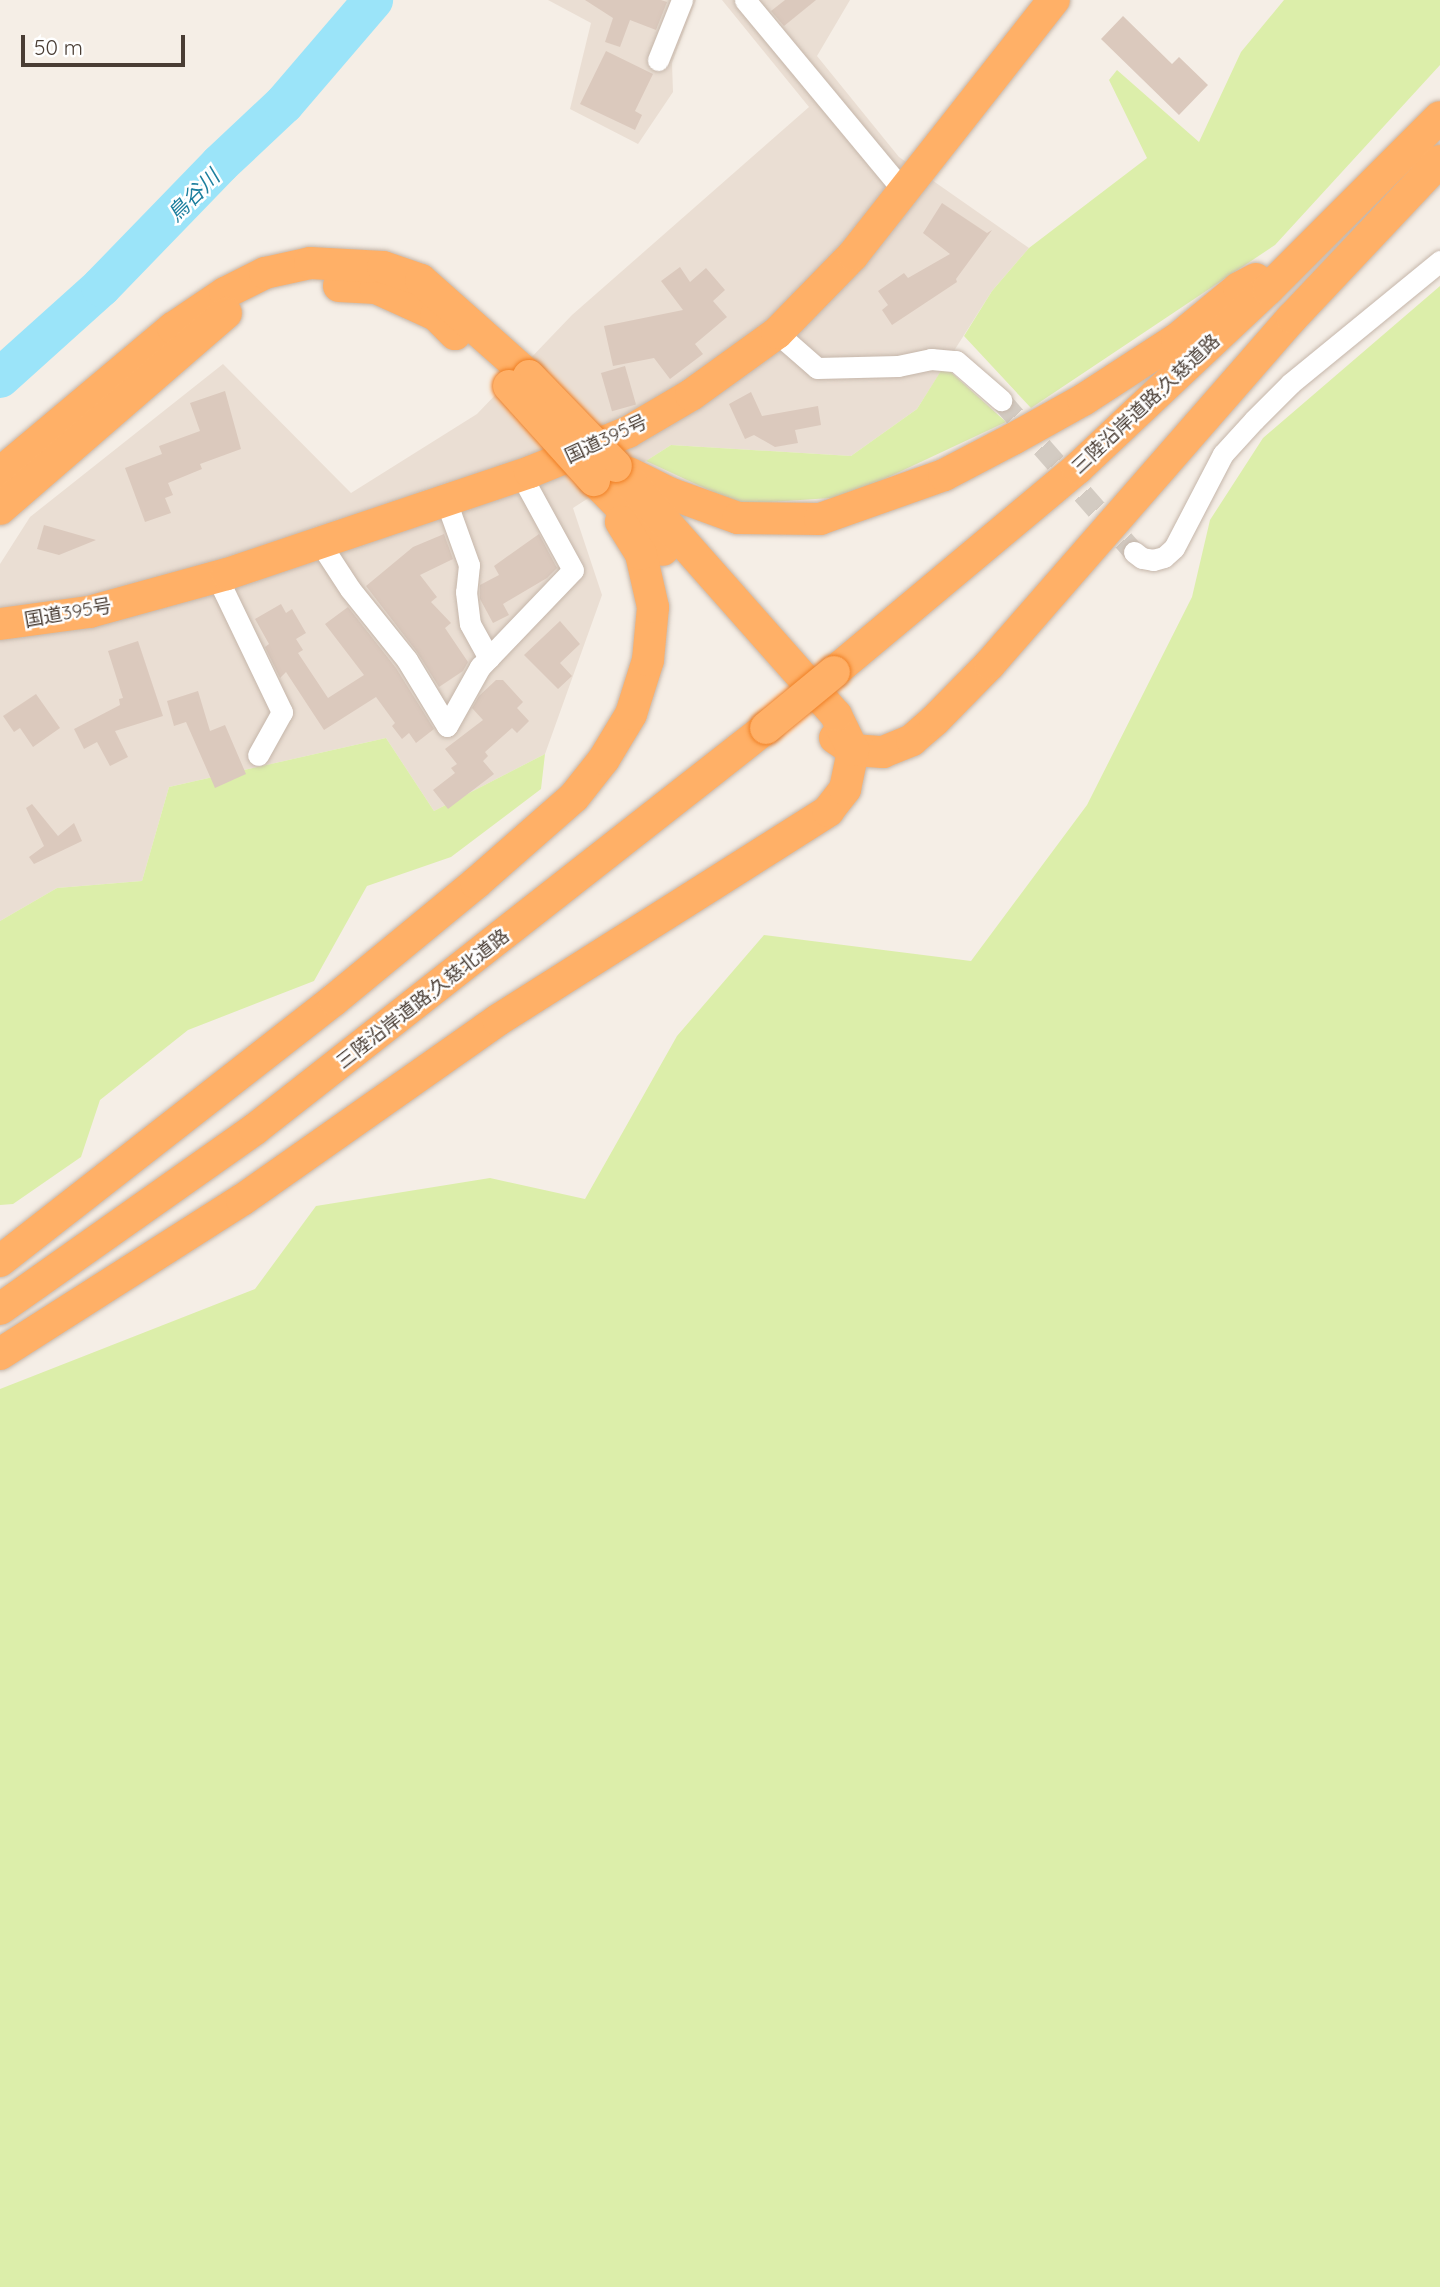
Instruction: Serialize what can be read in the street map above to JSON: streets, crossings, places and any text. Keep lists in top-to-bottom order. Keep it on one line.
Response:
{"streets":{"highway":["三陸沿岸道路;久慈道路","国道395号","三陸沿岸道路;久慈北道路"]},"crossings":[["三陸沿岸道路;久慈道路","三陸沿岸道路;久慈北道路"]],"water":["鳥谷川"],"scale_bar":"50 m"}
